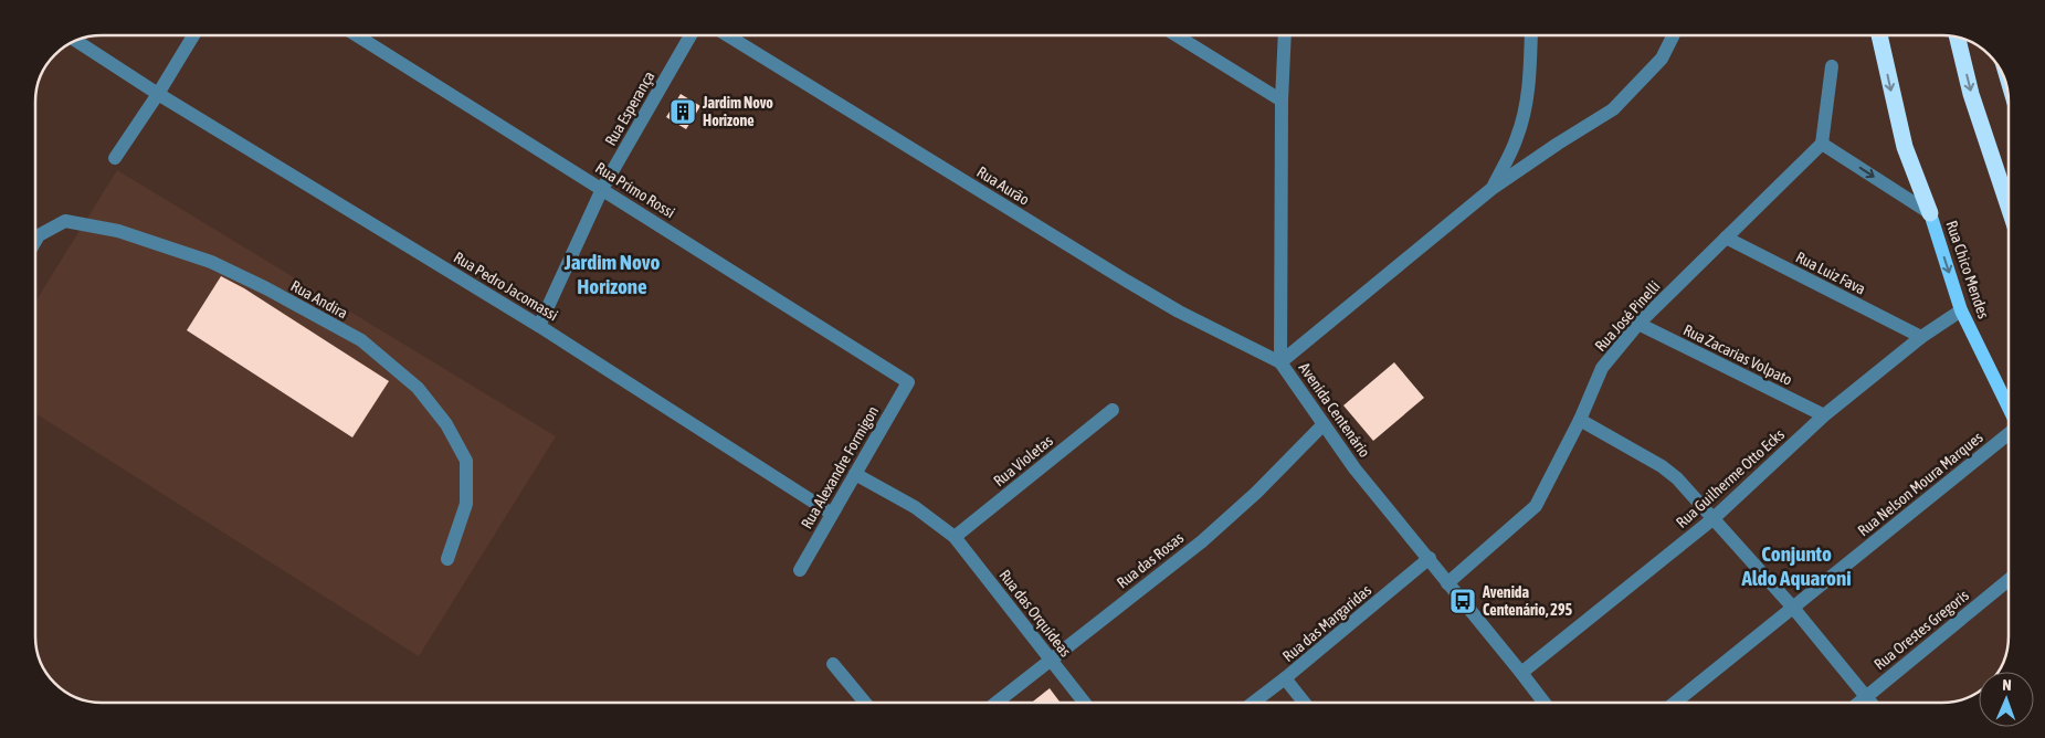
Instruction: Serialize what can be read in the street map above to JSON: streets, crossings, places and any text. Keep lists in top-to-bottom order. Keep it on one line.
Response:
{"streets":{"main road":["Rua Chico Mendes"],"street":["Rua Esperança","Rua Aurão","Rua Primo Rossi","Rua Luiz Fava","Rua Pedro Jacomassi","Rua Andira","Rua José Pinelli","Rua Zacarias Volpato","Avenida Centenário","Rua Violetas","Rua Alexandre Formigon","Rua Guilherme Otto Ecks","Rua Nelson Moura Marques","Rua das Rosas","Rua das Orquídeas","Rua das Margaridas","Rua Orestes Gregoris"]},"crossings":[["Rua Esperança","Rua Primo Rossi"],["Rua Esperança","Rua Pedro Jacomassi"],["Rua Aurão","Avenida Centenário"],["Rua Primo Rossi","Rua Alexandre Formigon"],["Rua Chico Mendes","Rua José Pinelli"],["Rua Chico Mendes","Rua Guilherme Otto Ecks"],["Rua Luiz Fava","Rua José Pinelli"],["Rua Luiz Fava","Rua Guilherme Otto Ecks"],["Rua Pedro Jacomassi","Rua Alexandre Formigon"],["Rua José Pinelli","Rua Zacarias Volpato"],["Rua José Pinelli","Avenida Centenário"],["Rua Zacarias Volpato","Rua Guilherme Otto Ecks"],["Avenida Centenário","Rua Guilherme Otto Ecks"],["Avenida Centenário","Rua das Rosas"],["Avenida Centenário","Rua das Margaridas"],["Rua Violetas","Rua das Orquídeas"],["Rua Alexandre Formigon","Rua das Orquídeas"],["Rua das Rosas","Rua das Orquídeas"]],"one_way":["Rua Chico Mendes"],"districts":["Jardim Novo Horizone","Conjunto Aldo Aquaroni"],"places":{"building":["Jardim Novo Horizone"],"bus stop":["Avenida Centenário, 295"]},"north":"top"}
